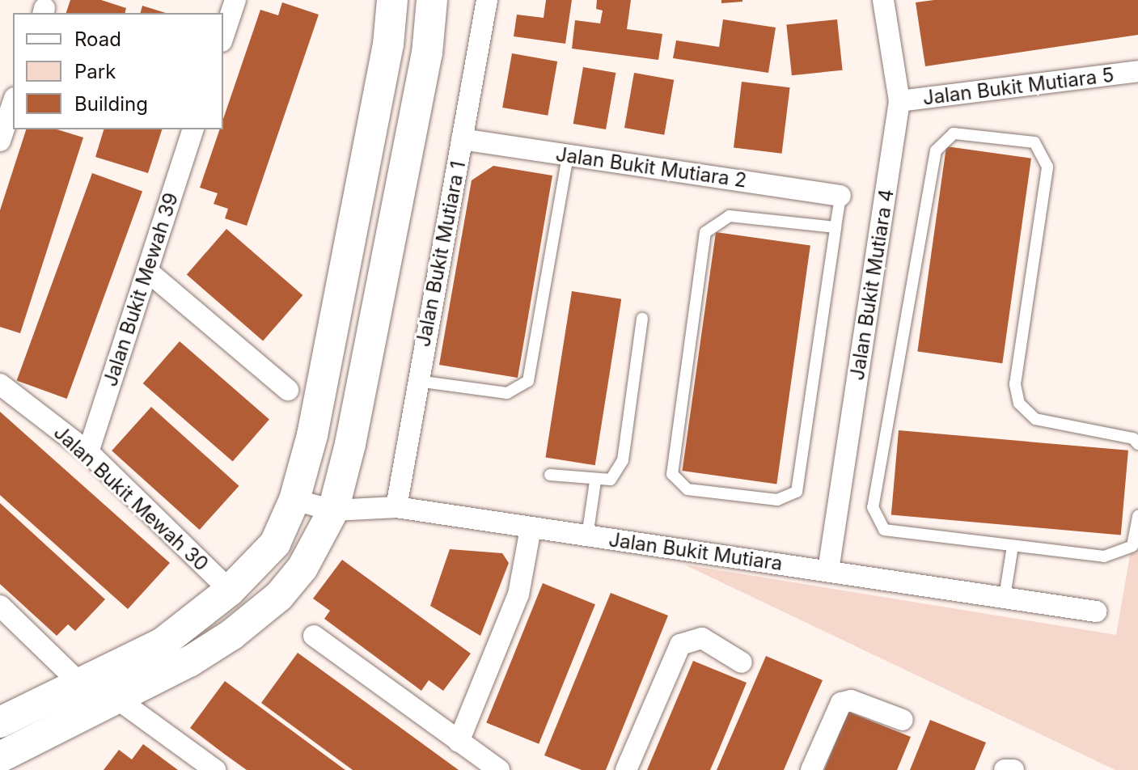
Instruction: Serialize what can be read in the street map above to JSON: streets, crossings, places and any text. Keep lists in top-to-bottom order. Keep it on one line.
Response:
{"streets":{"street":["Jalan Bukit Mutiara 5","Jalan Bukit Mutiara 2","Jalan Bukit Mutiara 1","Jalan Bukit Mutiara 4","Jalan Bukit Mewah 39","Jalan Bukit Mewah 30","Jalan Bukit Mutiara"]},"crossings":[["Jalan Bukit Mutiara 5","Jalan Bukit Mutiara 4"],["Jalan Bukit Mutiara 2","Jalan Bukit Mutiara 1"],["Jalan Bukit Mutiara 1","Jalan Bukit Mutiara"],["Jalan Bukit Mutiara 4","Jalan Bukit Mutiara"],["Jalan Bukit Mewah 39","Jalan Bukit Mewah 30"]],"legend":["Road","Park","Building"]}
